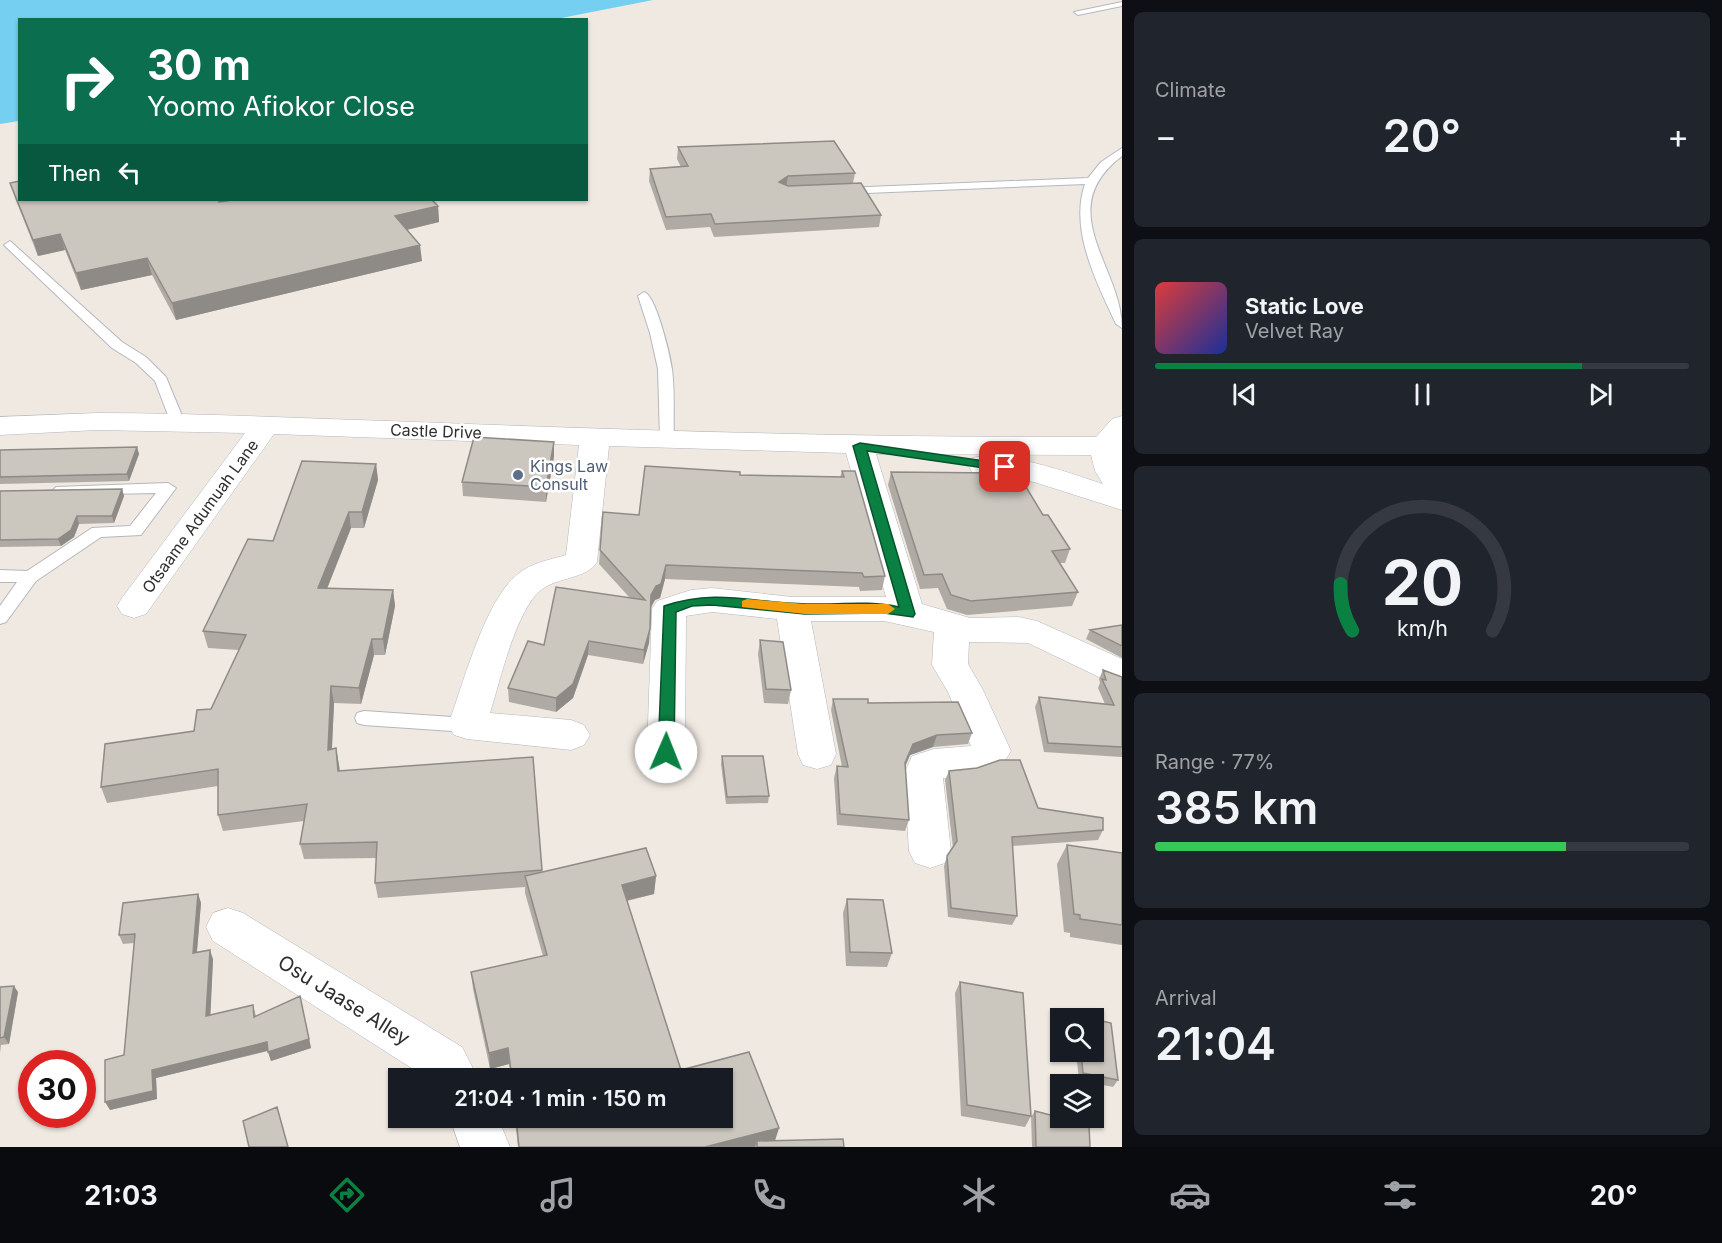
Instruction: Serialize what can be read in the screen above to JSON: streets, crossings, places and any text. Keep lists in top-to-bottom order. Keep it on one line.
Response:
{"streets":{"street":["Castle Drive","Otsaame Adumuah Lane","Osu Jaase Alley"]},"crossings":[["Castle Drive","Otsaame Adumuah Lane"]],"places":["Kings Law Consult"],"page":{"tile":["Climate",["Range · 77%","385 km"],["Arrival","21:04"]],"turn":["30 m","Yoomo Afiokor Close"],"heat":["−","20°","+"],"then":"Then","song":["Static Love","Velvet Ray"],"limit":"30","trip":"21:04 · 1 min · 150 m","tabs":["21:03","20°"],"gauge":["20","km/h"]}}
